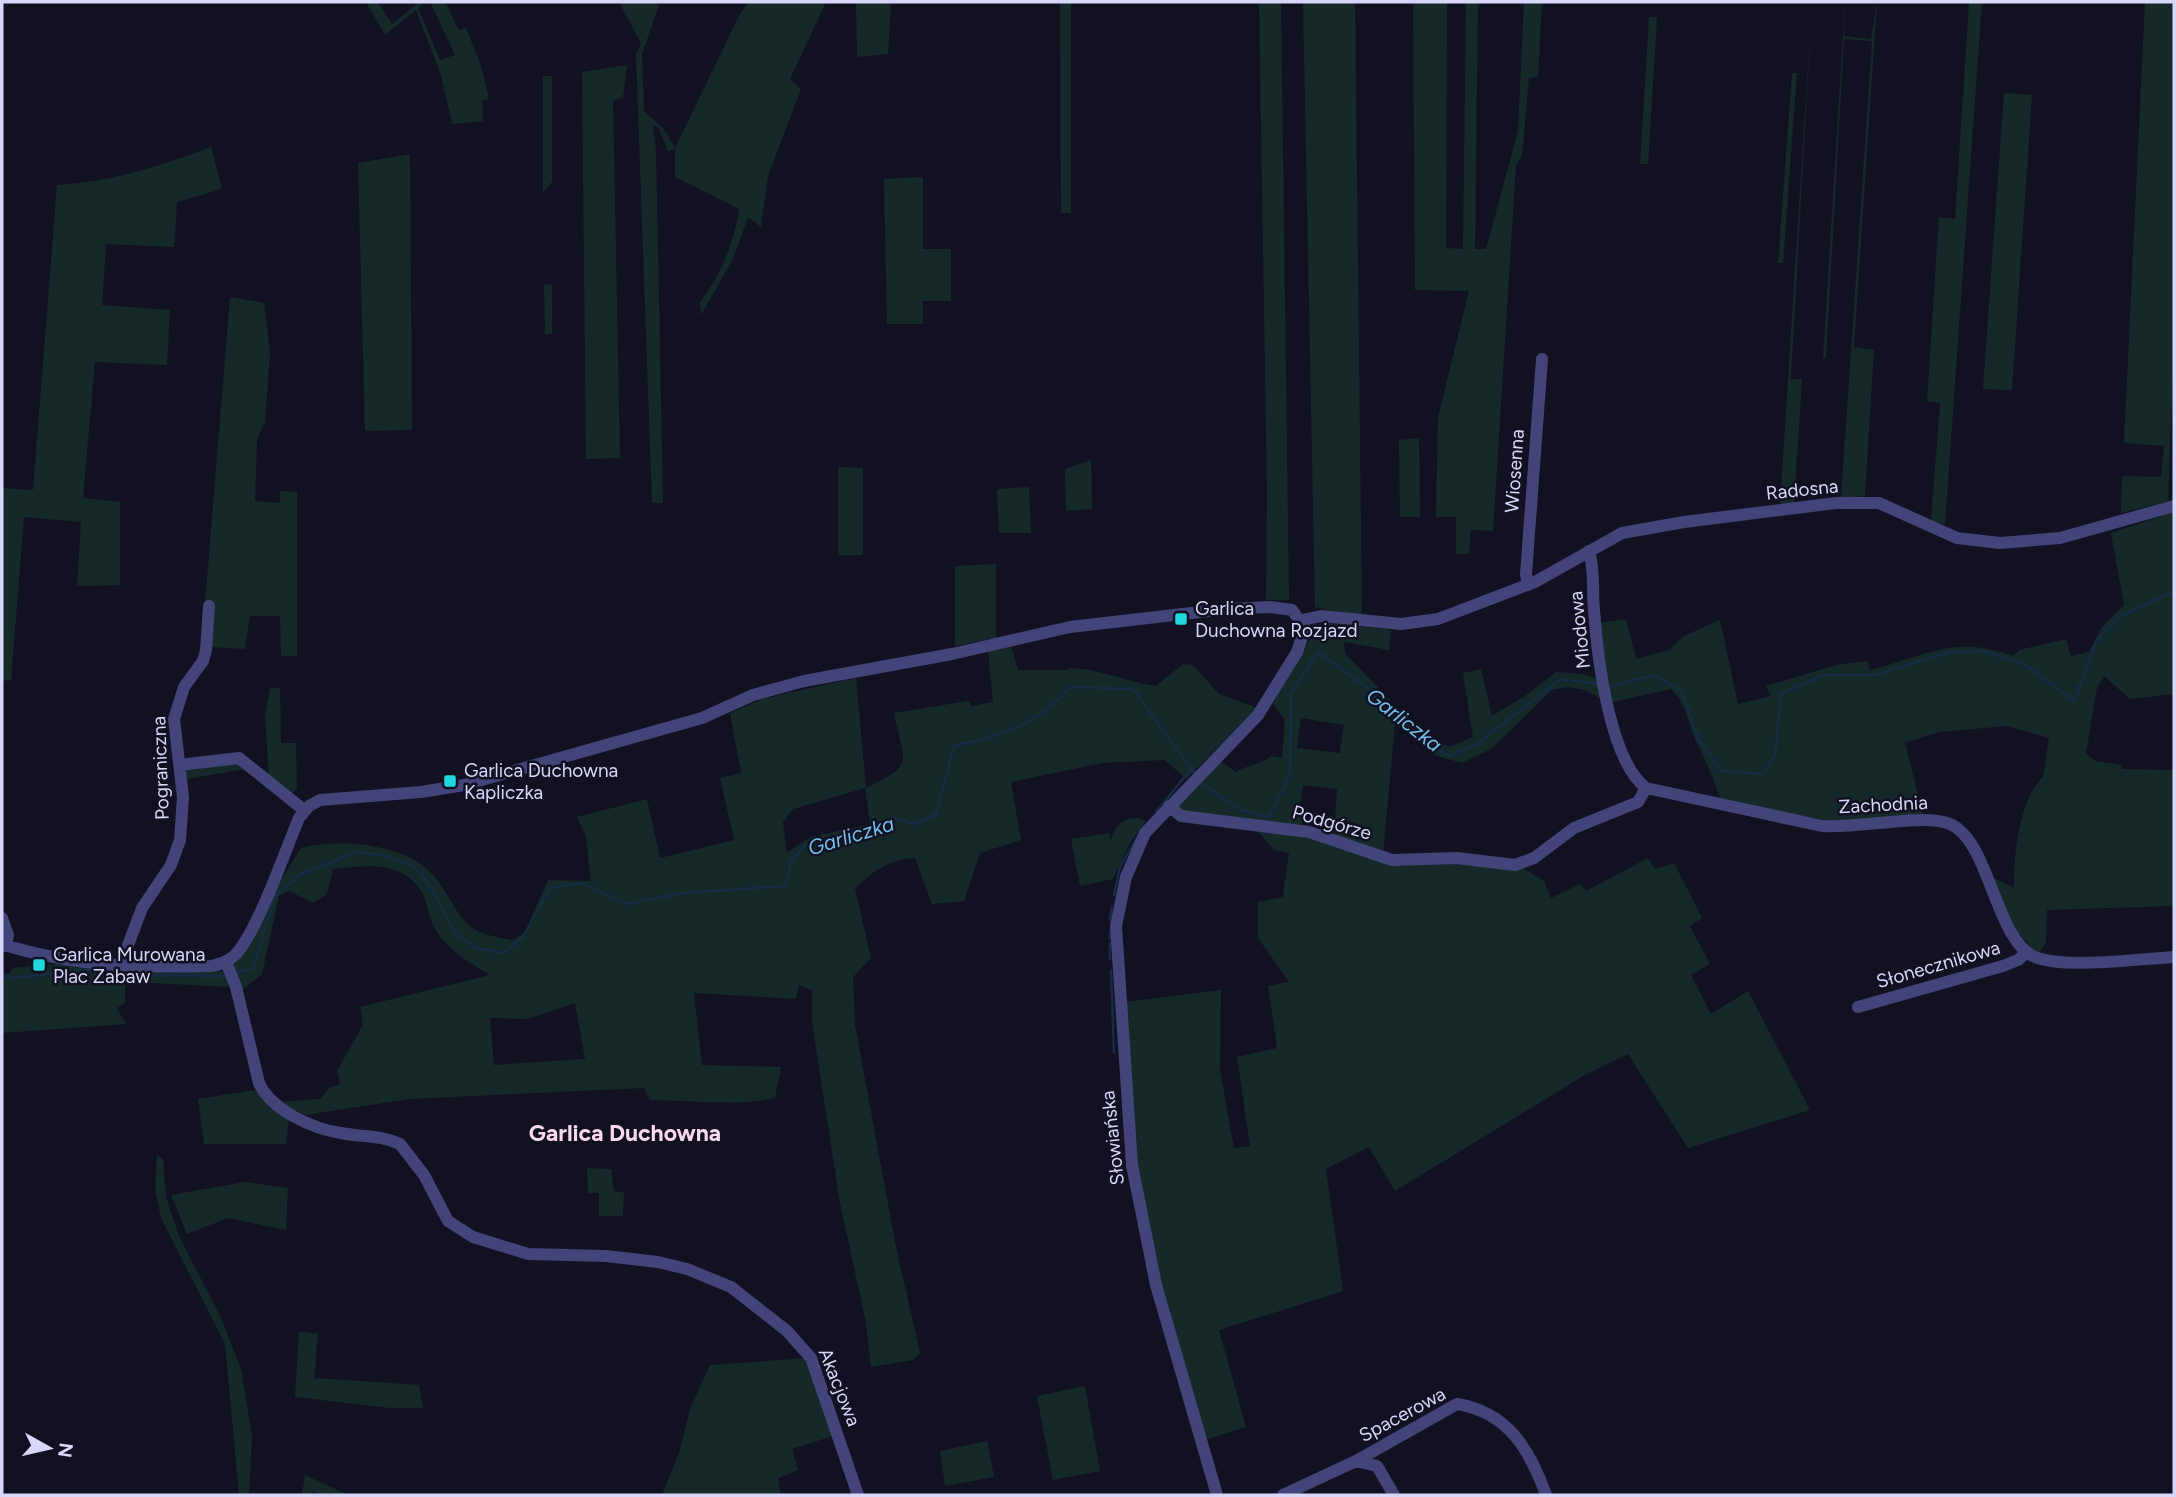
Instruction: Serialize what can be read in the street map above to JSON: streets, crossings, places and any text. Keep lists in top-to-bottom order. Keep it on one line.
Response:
{"streets":{"street":["Wiosenna","Radosna","Miodowa","Pograniczna","Zachodnia","Podgórze","Słonecznikowa","Słowiańska","Akacjowa","Spacerowa"]},"crossings":[["Wiosenna","Radosna"],["Radosna","Miodowa"],["Radosna","Słowiańska"],["Miodowa","Zachodnia"],["Miodowa","Podgórze"],["Zachodnia","Podgórze"],["Zachodnia","Słonecznikowa"],["Podgórze","Słowiańska"]],"districts":["Garlica Duchowna"],"water":["Garliczka"],"places":{"transit":["Garlica Duchowna Rozjazd","Garlica Duchowna Kapliczka","Garlica Murowana Plac Zabaw"]},"north":"right"}
